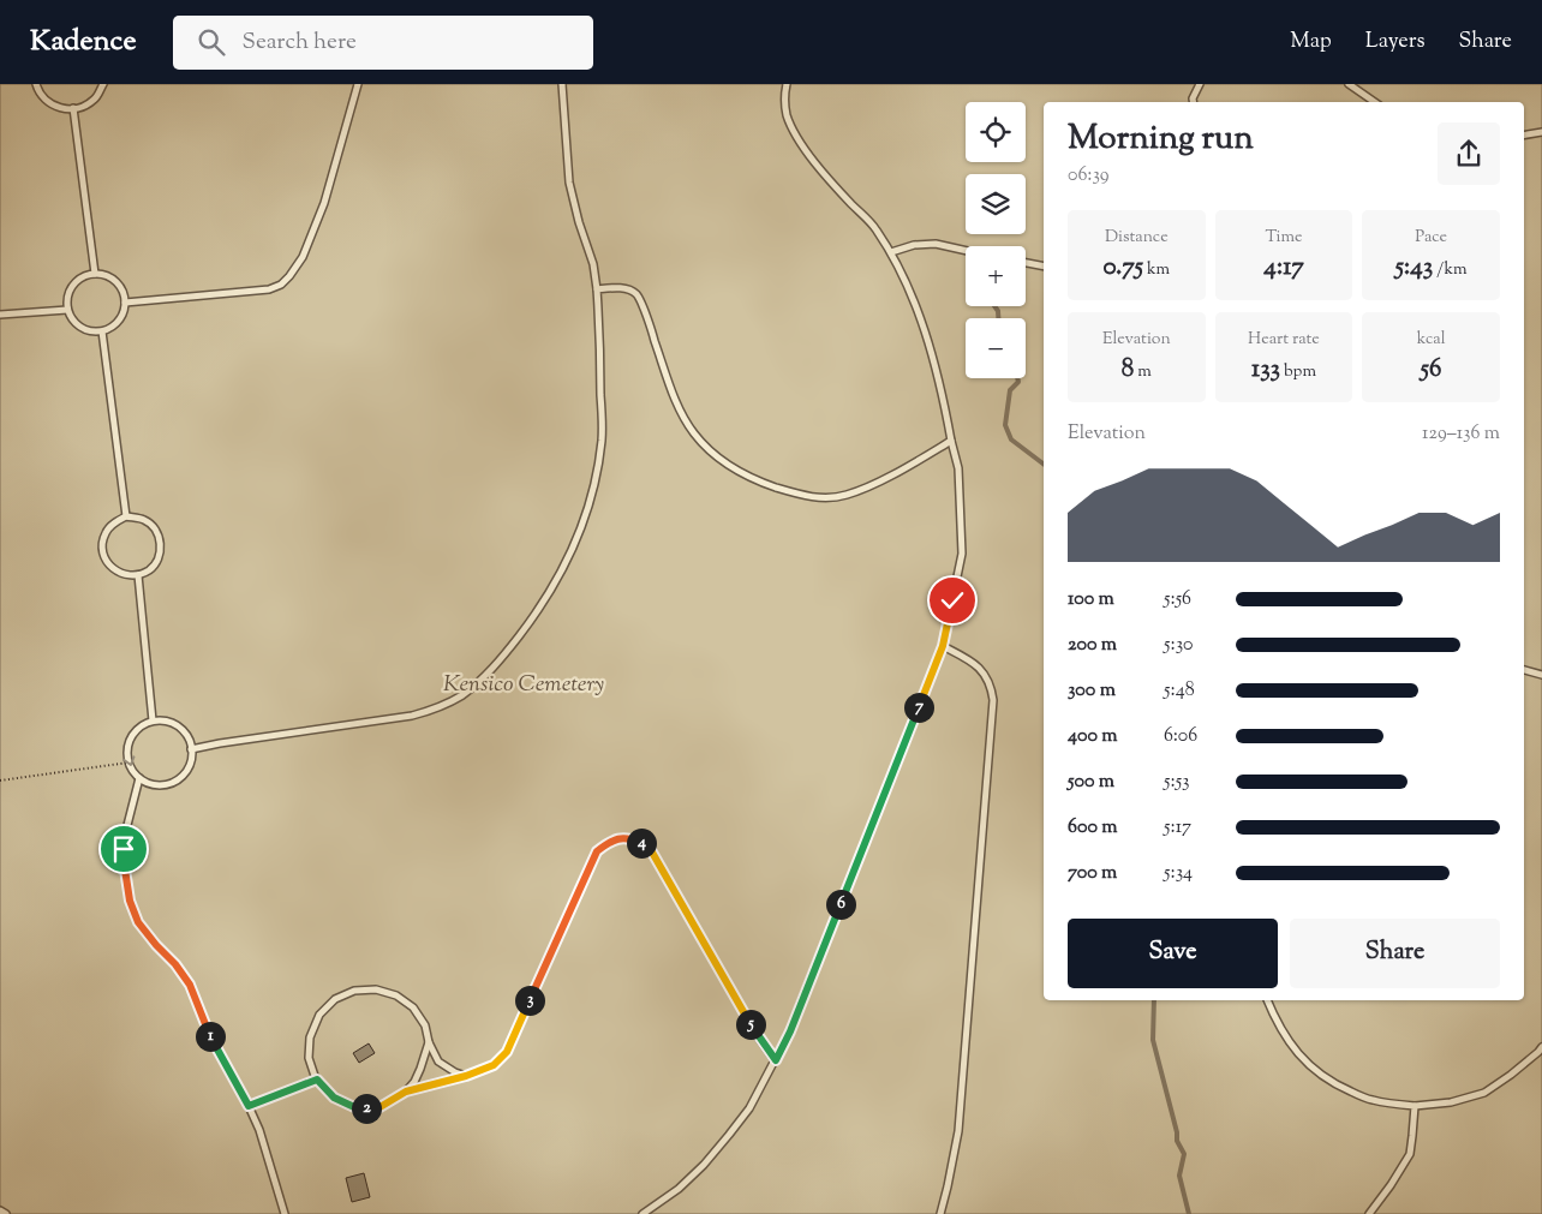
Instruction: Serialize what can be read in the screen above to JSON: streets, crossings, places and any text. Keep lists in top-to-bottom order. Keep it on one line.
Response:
{"parks":["Kensico Cemetery"],"page":{"header":"Kadence","search":"Search here","nav":["Map","Layers","Share"],"map_buttons":["+","−"],"heading":["Morning run","06:39"],"stats":[["Distance","0.75 km"],["Time","4:17"],["Pace","5:43 /km"],["Elevation","8 m"],["Heart rate","133 bpm"],["kcal","56"]],"chart":["Elevation","129–136 m"],"list":[{"name":"100 m","note":"5:56"},{"name":"200 m","note":"5:30"},{"name":"300 m","note":"5:48"},{"name":"400 m","note":"6:06"},{"name":"500 m","note":"5:53"},{"name":"600 m","note":"5:17"},{"name":"700 m","note":"5:34"}],"pins":["7","4","6","3","5","1","2"],"buttons":["Save","Share"]}}
